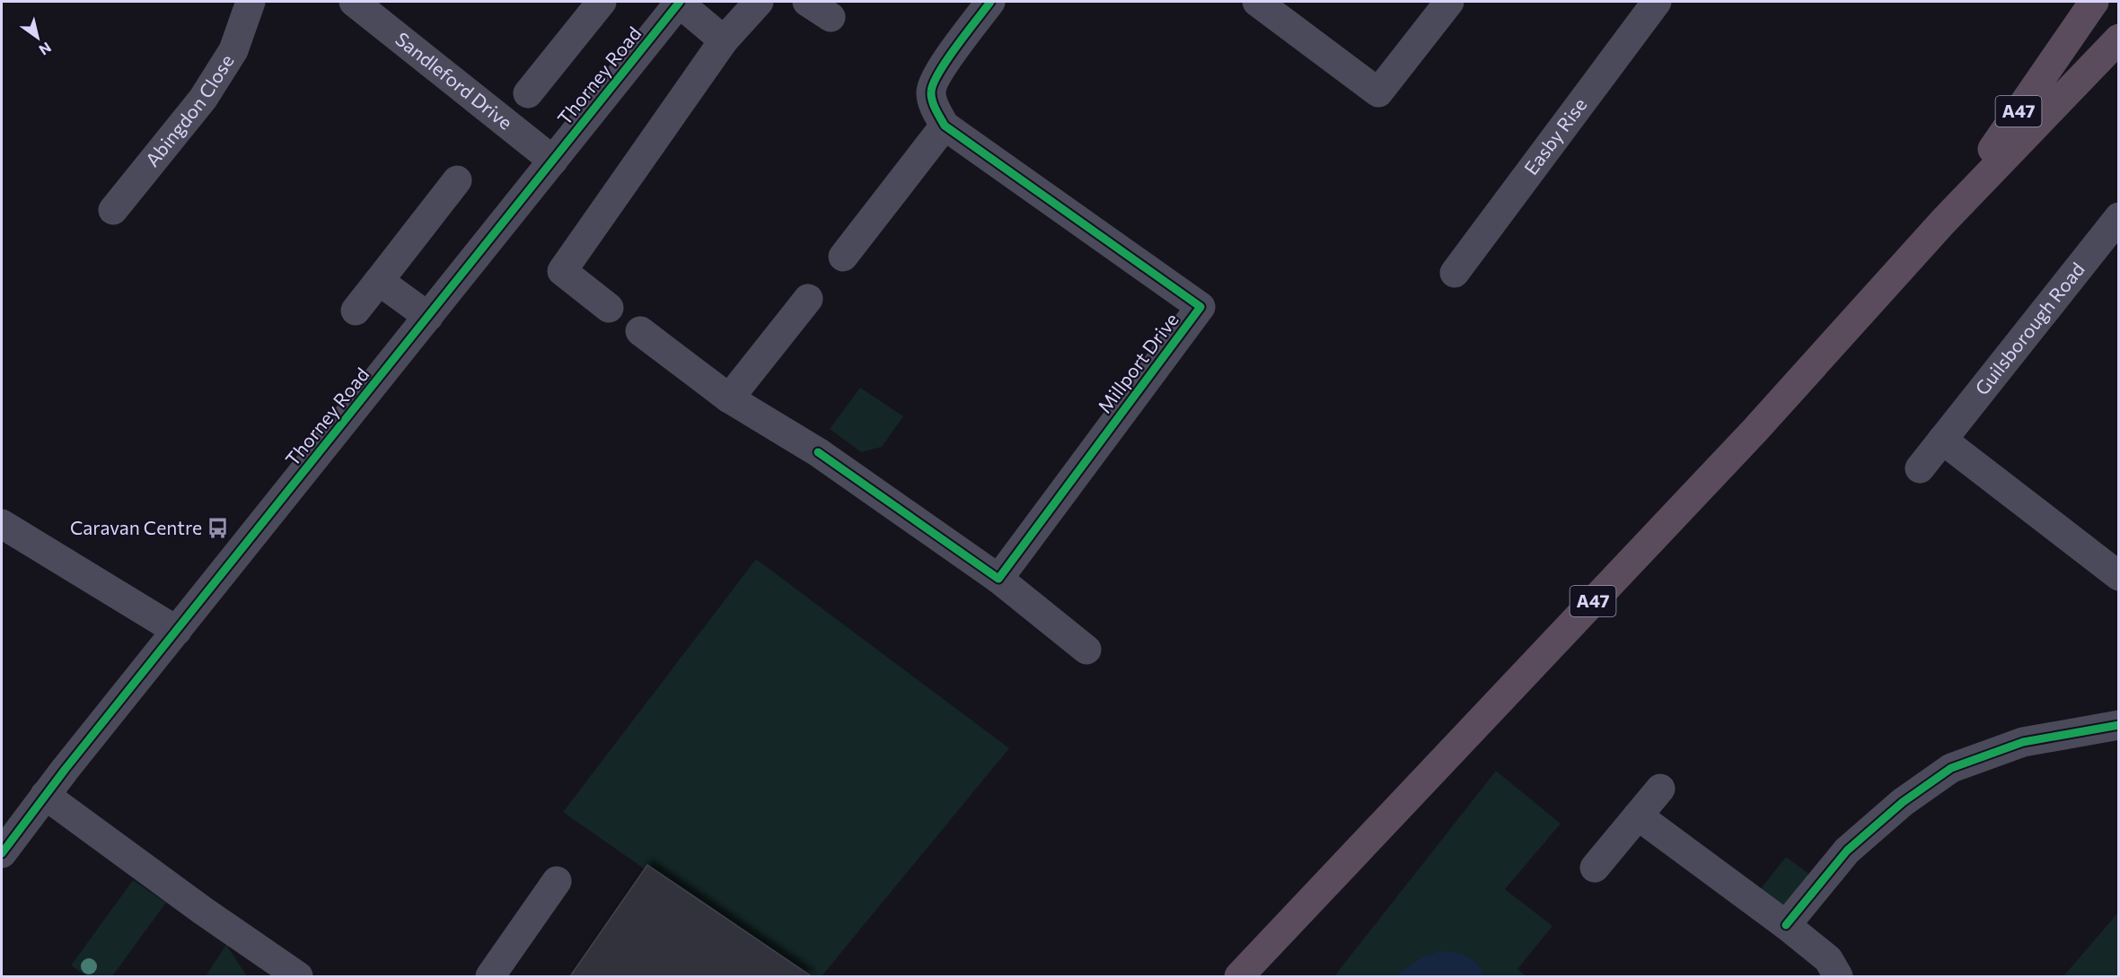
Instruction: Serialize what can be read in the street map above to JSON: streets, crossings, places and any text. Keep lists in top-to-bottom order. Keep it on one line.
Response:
{"streets":{"highway":["A47"],"street":["Thorney Road","Sandleford Drive","Abingdon Close","Easby Rise","Guilsborough Road","Millport Drive"]},"crossings":[["Thorney Road","Sandleford Drive"]],"places":{"bus stop":["Caravan Centre"]},"north":"bottom right"}
